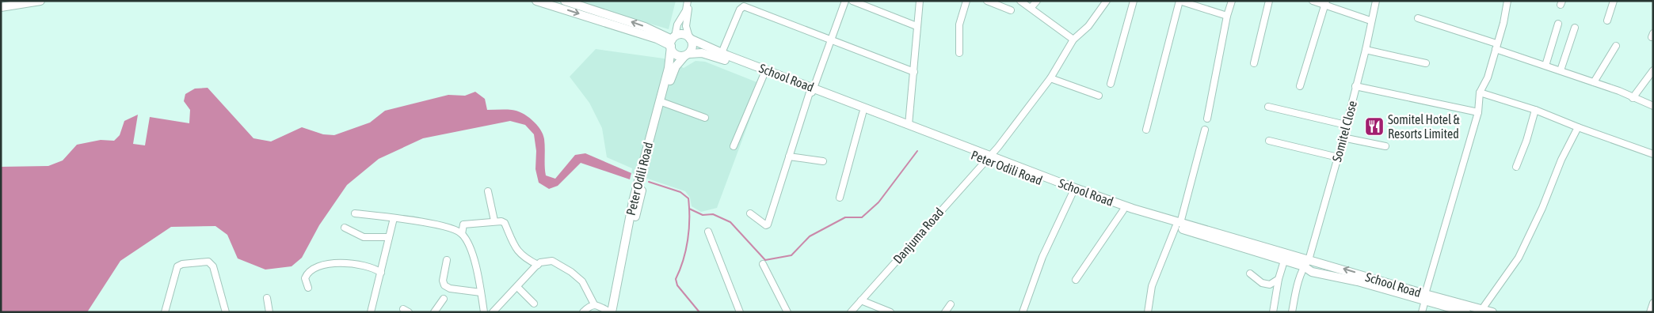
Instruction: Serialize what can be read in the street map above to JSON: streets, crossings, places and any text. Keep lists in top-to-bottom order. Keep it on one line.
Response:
{"streets":{"main road":["School Road","Peter Odili Road"],"street":["Somitel Close","Danjuma Road"]},"crossings":[["School Road","Somitel Close"],["School Road","Peter Odili Road"],["School Road","Danjuma Road"],["Somitel Close","Peter Odili Road"],["Peter Odili Road","Danjuma Road"]],"places":{"restaurant":["Somitel Hotel & Resorts Limited"]}}
